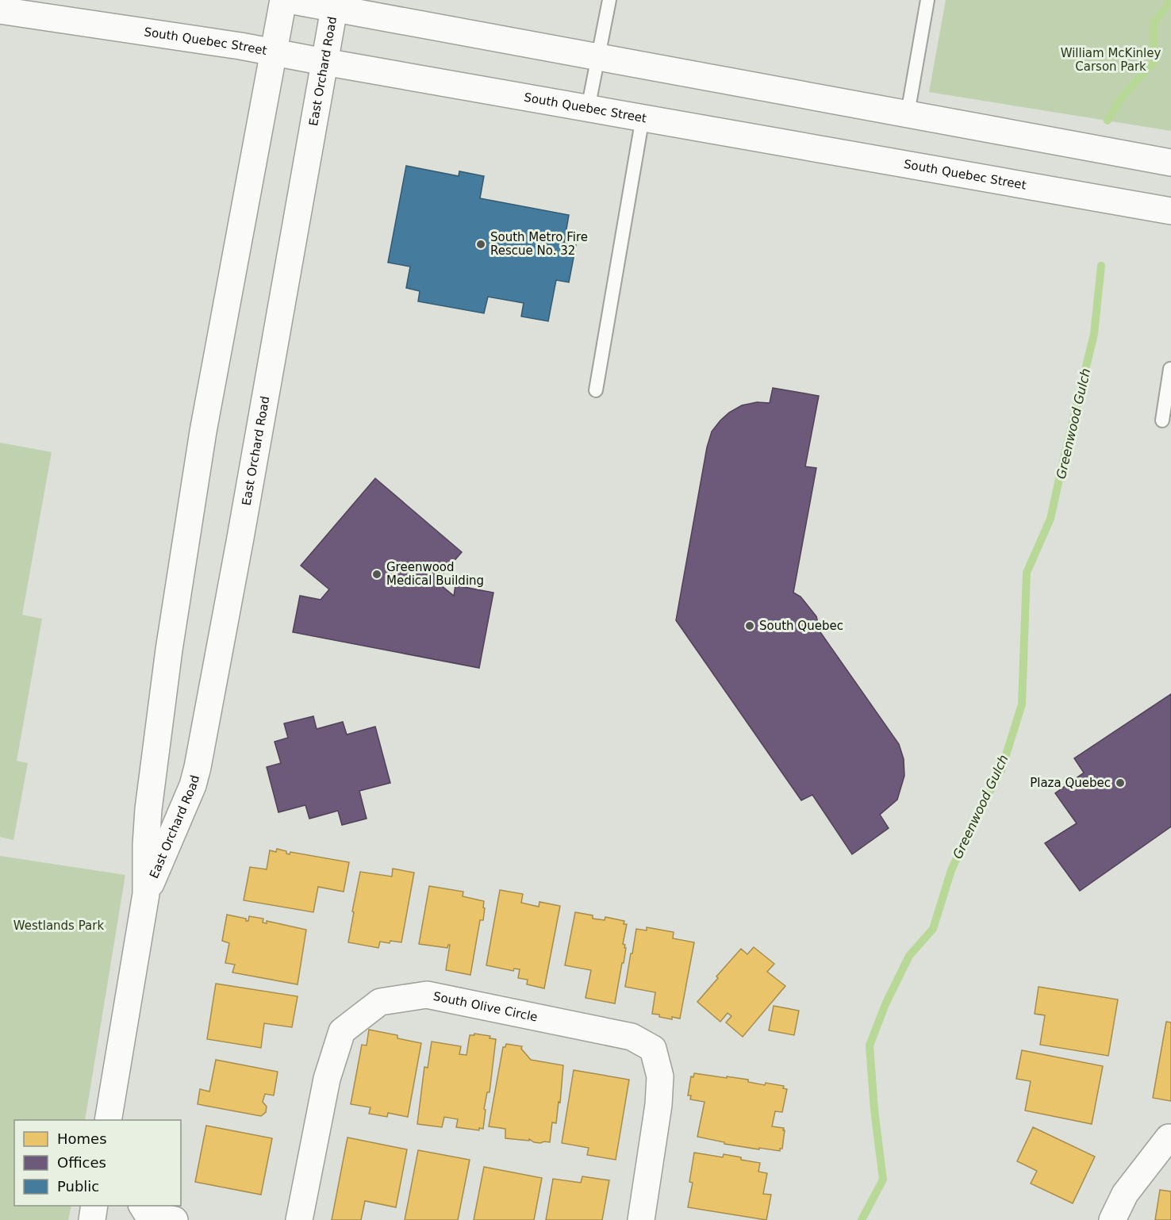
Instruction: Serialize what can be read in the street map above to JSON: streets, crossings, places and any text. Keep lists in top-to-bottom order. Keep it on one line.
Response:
{"streets":{"main road":["South Quebec Street","East Orchard Road","South Olive Circle"]},"crossings":[["South Quebec Street","East Orchard Road"]],"water":["Greenwood Gulch"],"parks":["William McKinley Carson Park","Westlands Park"],"places":["South Metro Fire Rescue No. 32","Greenwood Medical Building","South Quebec","Plaza Quebec"],"legend":["Homes","Offices","Public"]}
